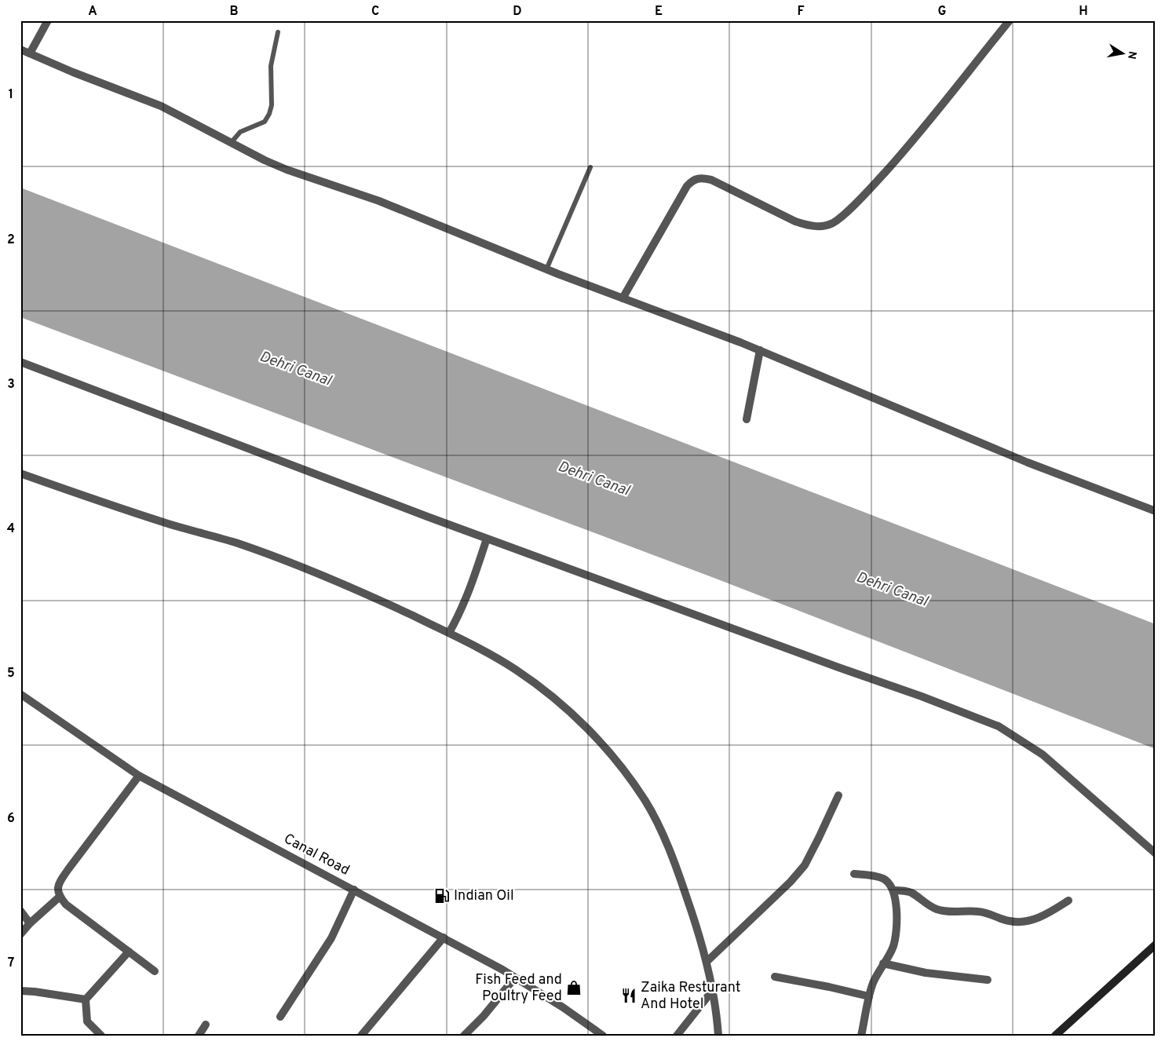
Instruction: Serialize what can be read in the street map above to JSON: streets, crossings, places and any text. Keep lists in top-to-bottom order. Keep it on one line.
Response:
{"streets":{"street":["Canal Road"]},"water":["Dehri Canal"],"places":{"fuel station":["Indian Oil"],"shop":["Fish Feed and Poultry Feed"],"restaurant":["Zaika Resturant And Hotel"]},"north":"right","grid":{"columns":["A","B","C","D","E","F","G","H"],"rows":["1","2","3","4","5","6","7"]}}
